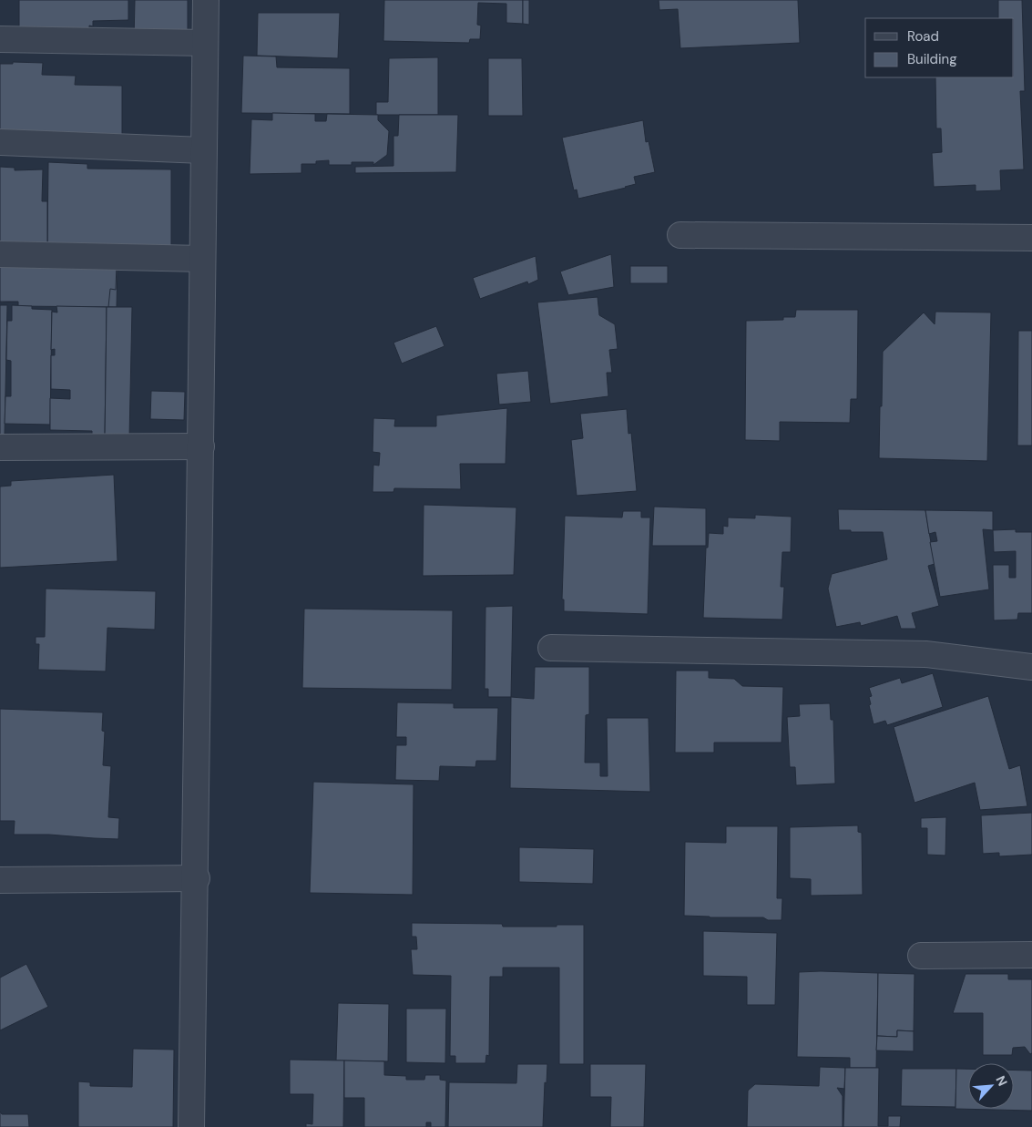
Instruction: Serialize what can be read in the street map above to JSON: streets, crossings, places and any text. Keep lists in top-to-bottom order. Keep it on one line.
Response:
{"legend":["Road","Building"],"north":"top right"}
